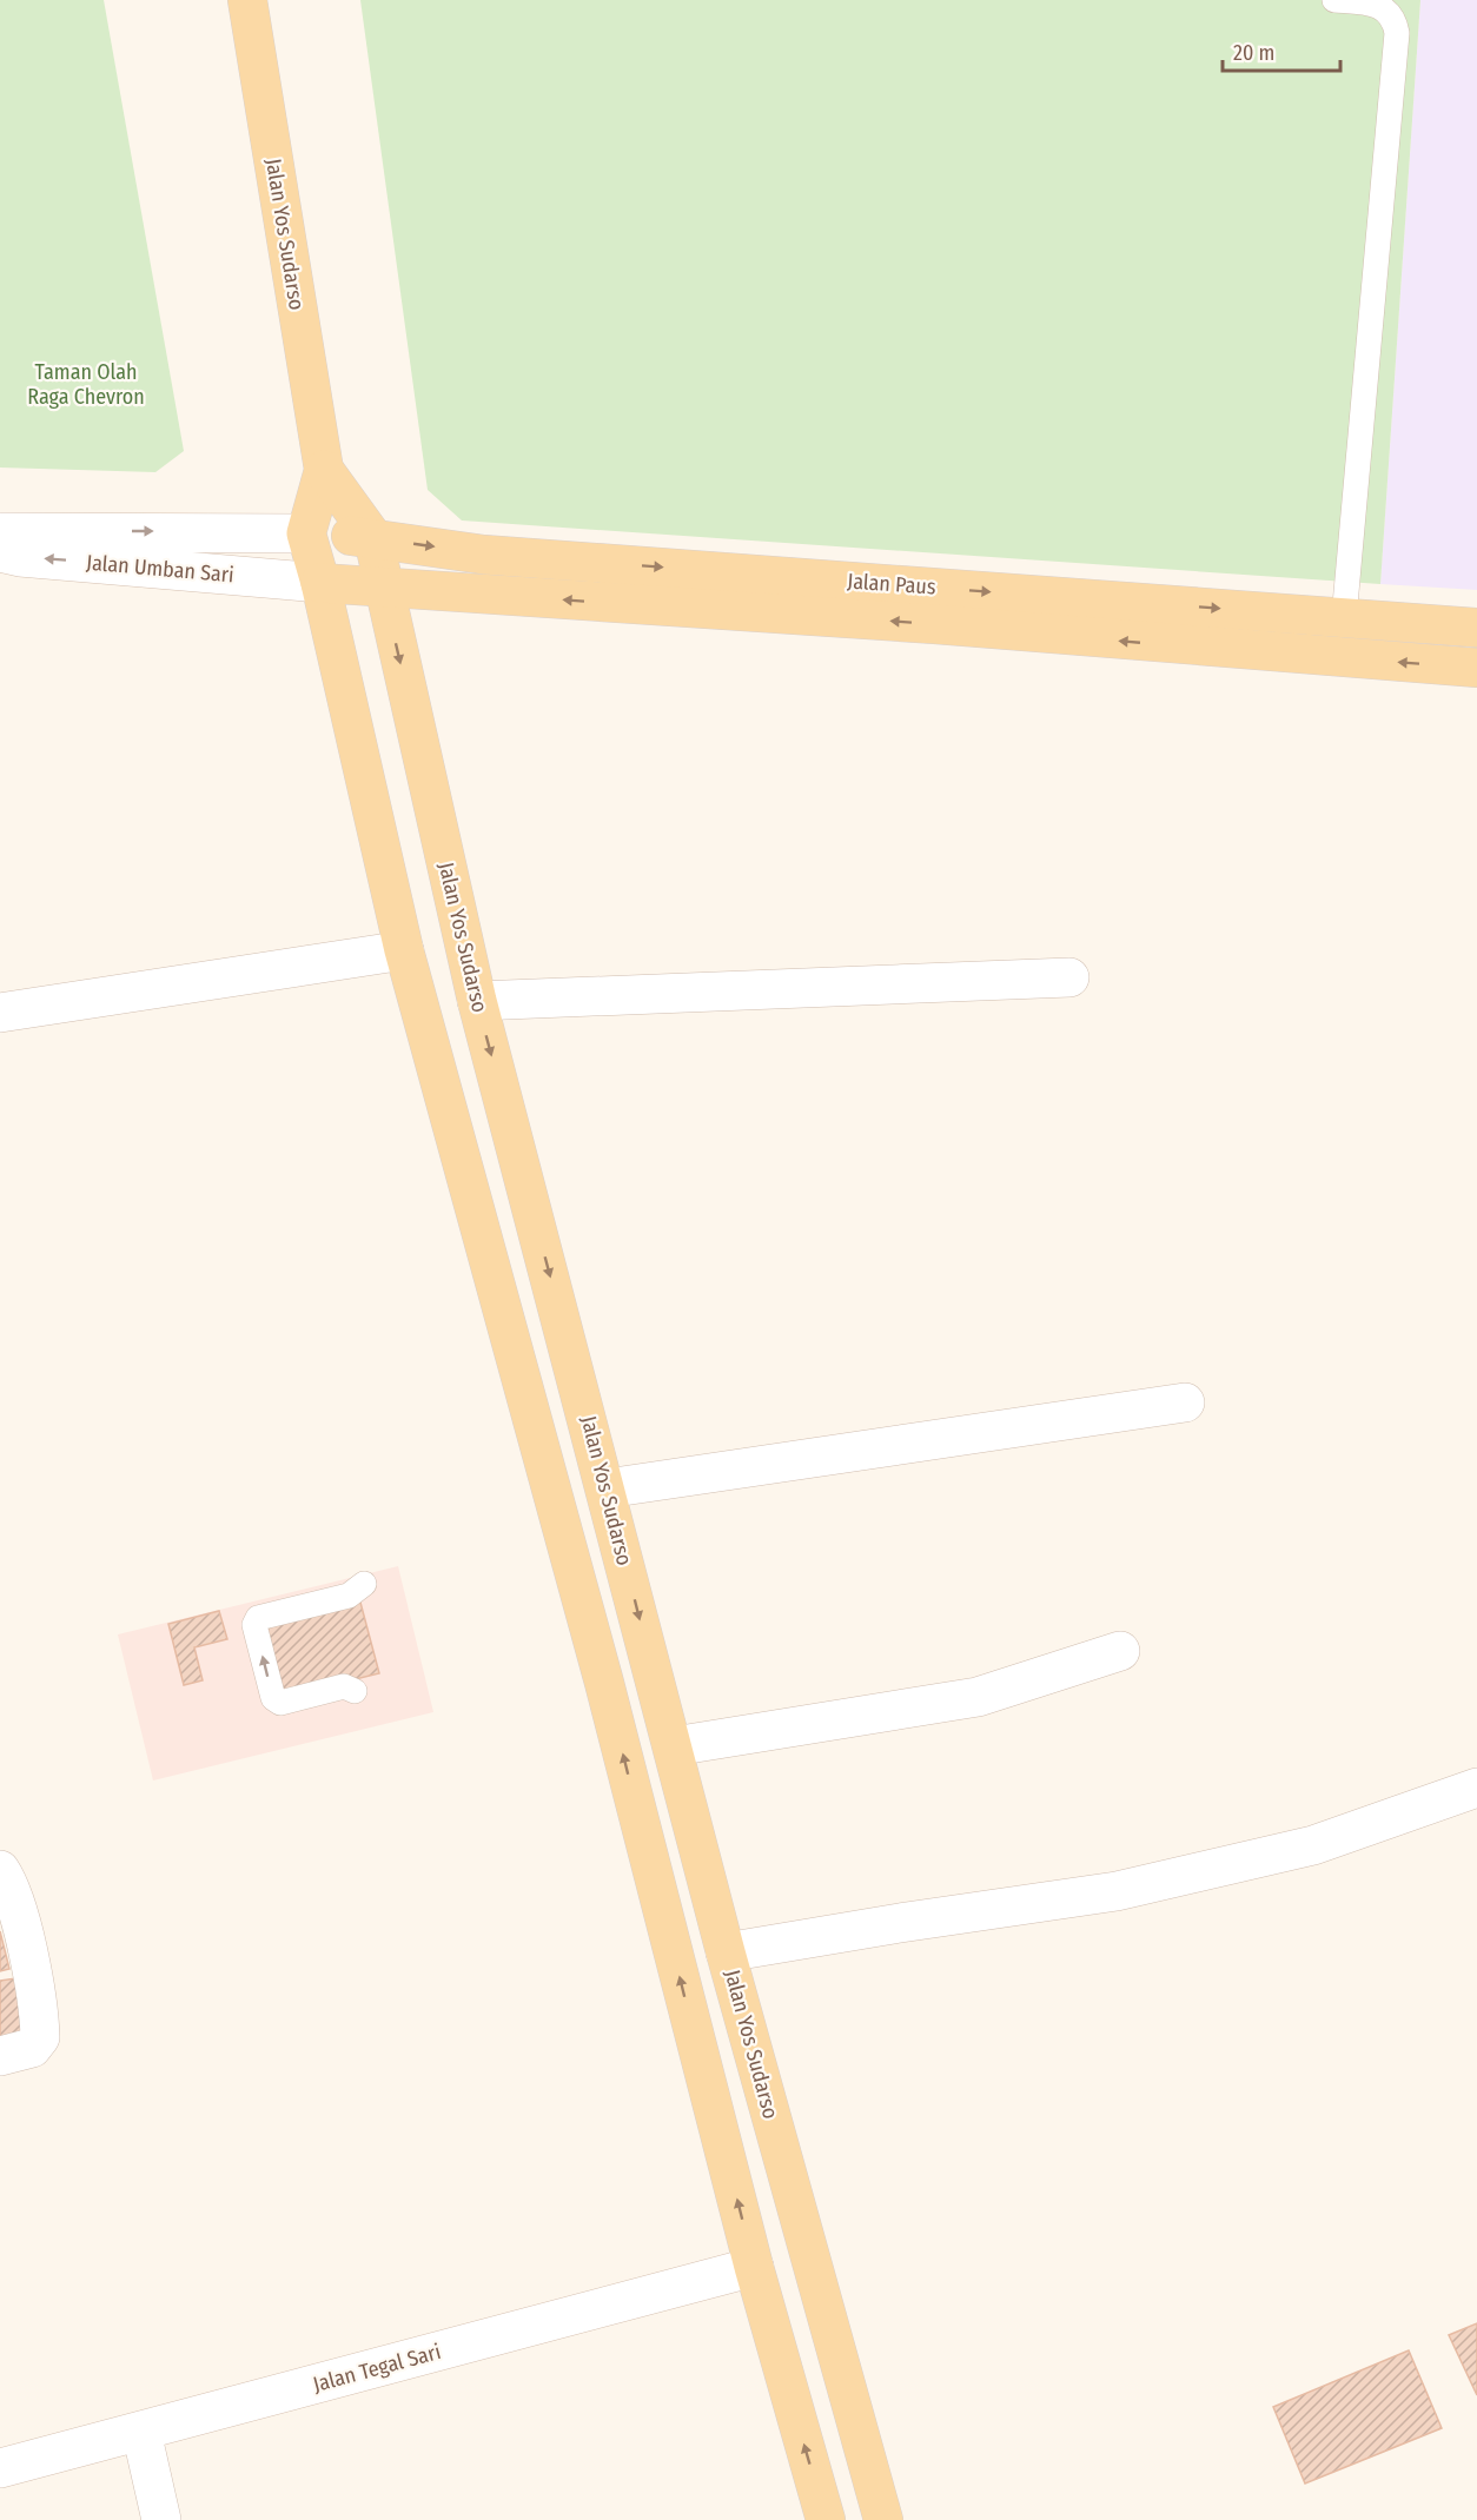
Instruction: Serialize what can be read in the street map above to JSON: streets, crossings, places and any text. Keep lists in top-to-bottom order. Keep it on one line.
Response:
{"streets":{"main road":["Jalan Yos Sudarso","Jalan Paus"],"street":["Jalan Umban Sari","Jalan Tegal Sari"]},"crossings":[["Jalan Yos Sudarso","Jalan Umban Sari"],["Jalan Yos Sudarso","Jalan Paus"],["Jalan Umban Sari","Jalan Paus"]],"parks":["Taman Olah Raga Chevron"],"scale_bar":"20 m"}
